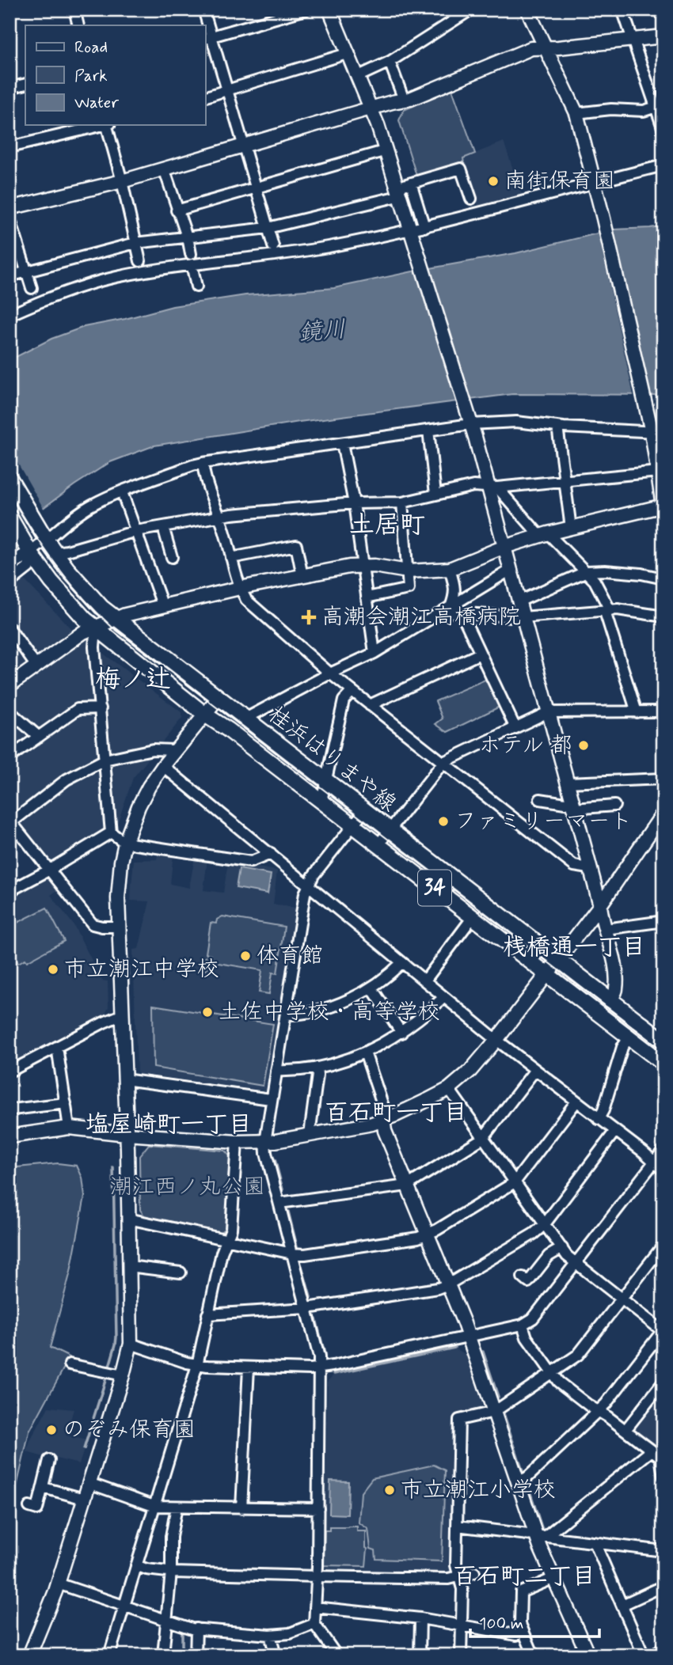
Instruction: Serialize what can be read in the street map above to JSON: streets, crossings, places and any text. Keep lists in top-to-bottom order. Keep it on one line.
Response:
{"streets":{"main road":["桂浜はりまや線","34"]},"districts":["土居町","梅ノ辻","桟橋通一丁目","百石町一丁目","塩屋崎町一丁目","百石町二丁目"],"water":["鏡川"],"parks":["潮江西ノ丸公園"],"places":{"other":["南街保育園","ホテル 都","ファミリーマート","体育館","市立潮江中学校","土佐中学校・高等学校","のぞみ保育園","市立潮江小学校"],"health":["高潮会潮江高橋病院"]},"legend":["Road","Park","Water"],"scale_bar":"100 m"}
